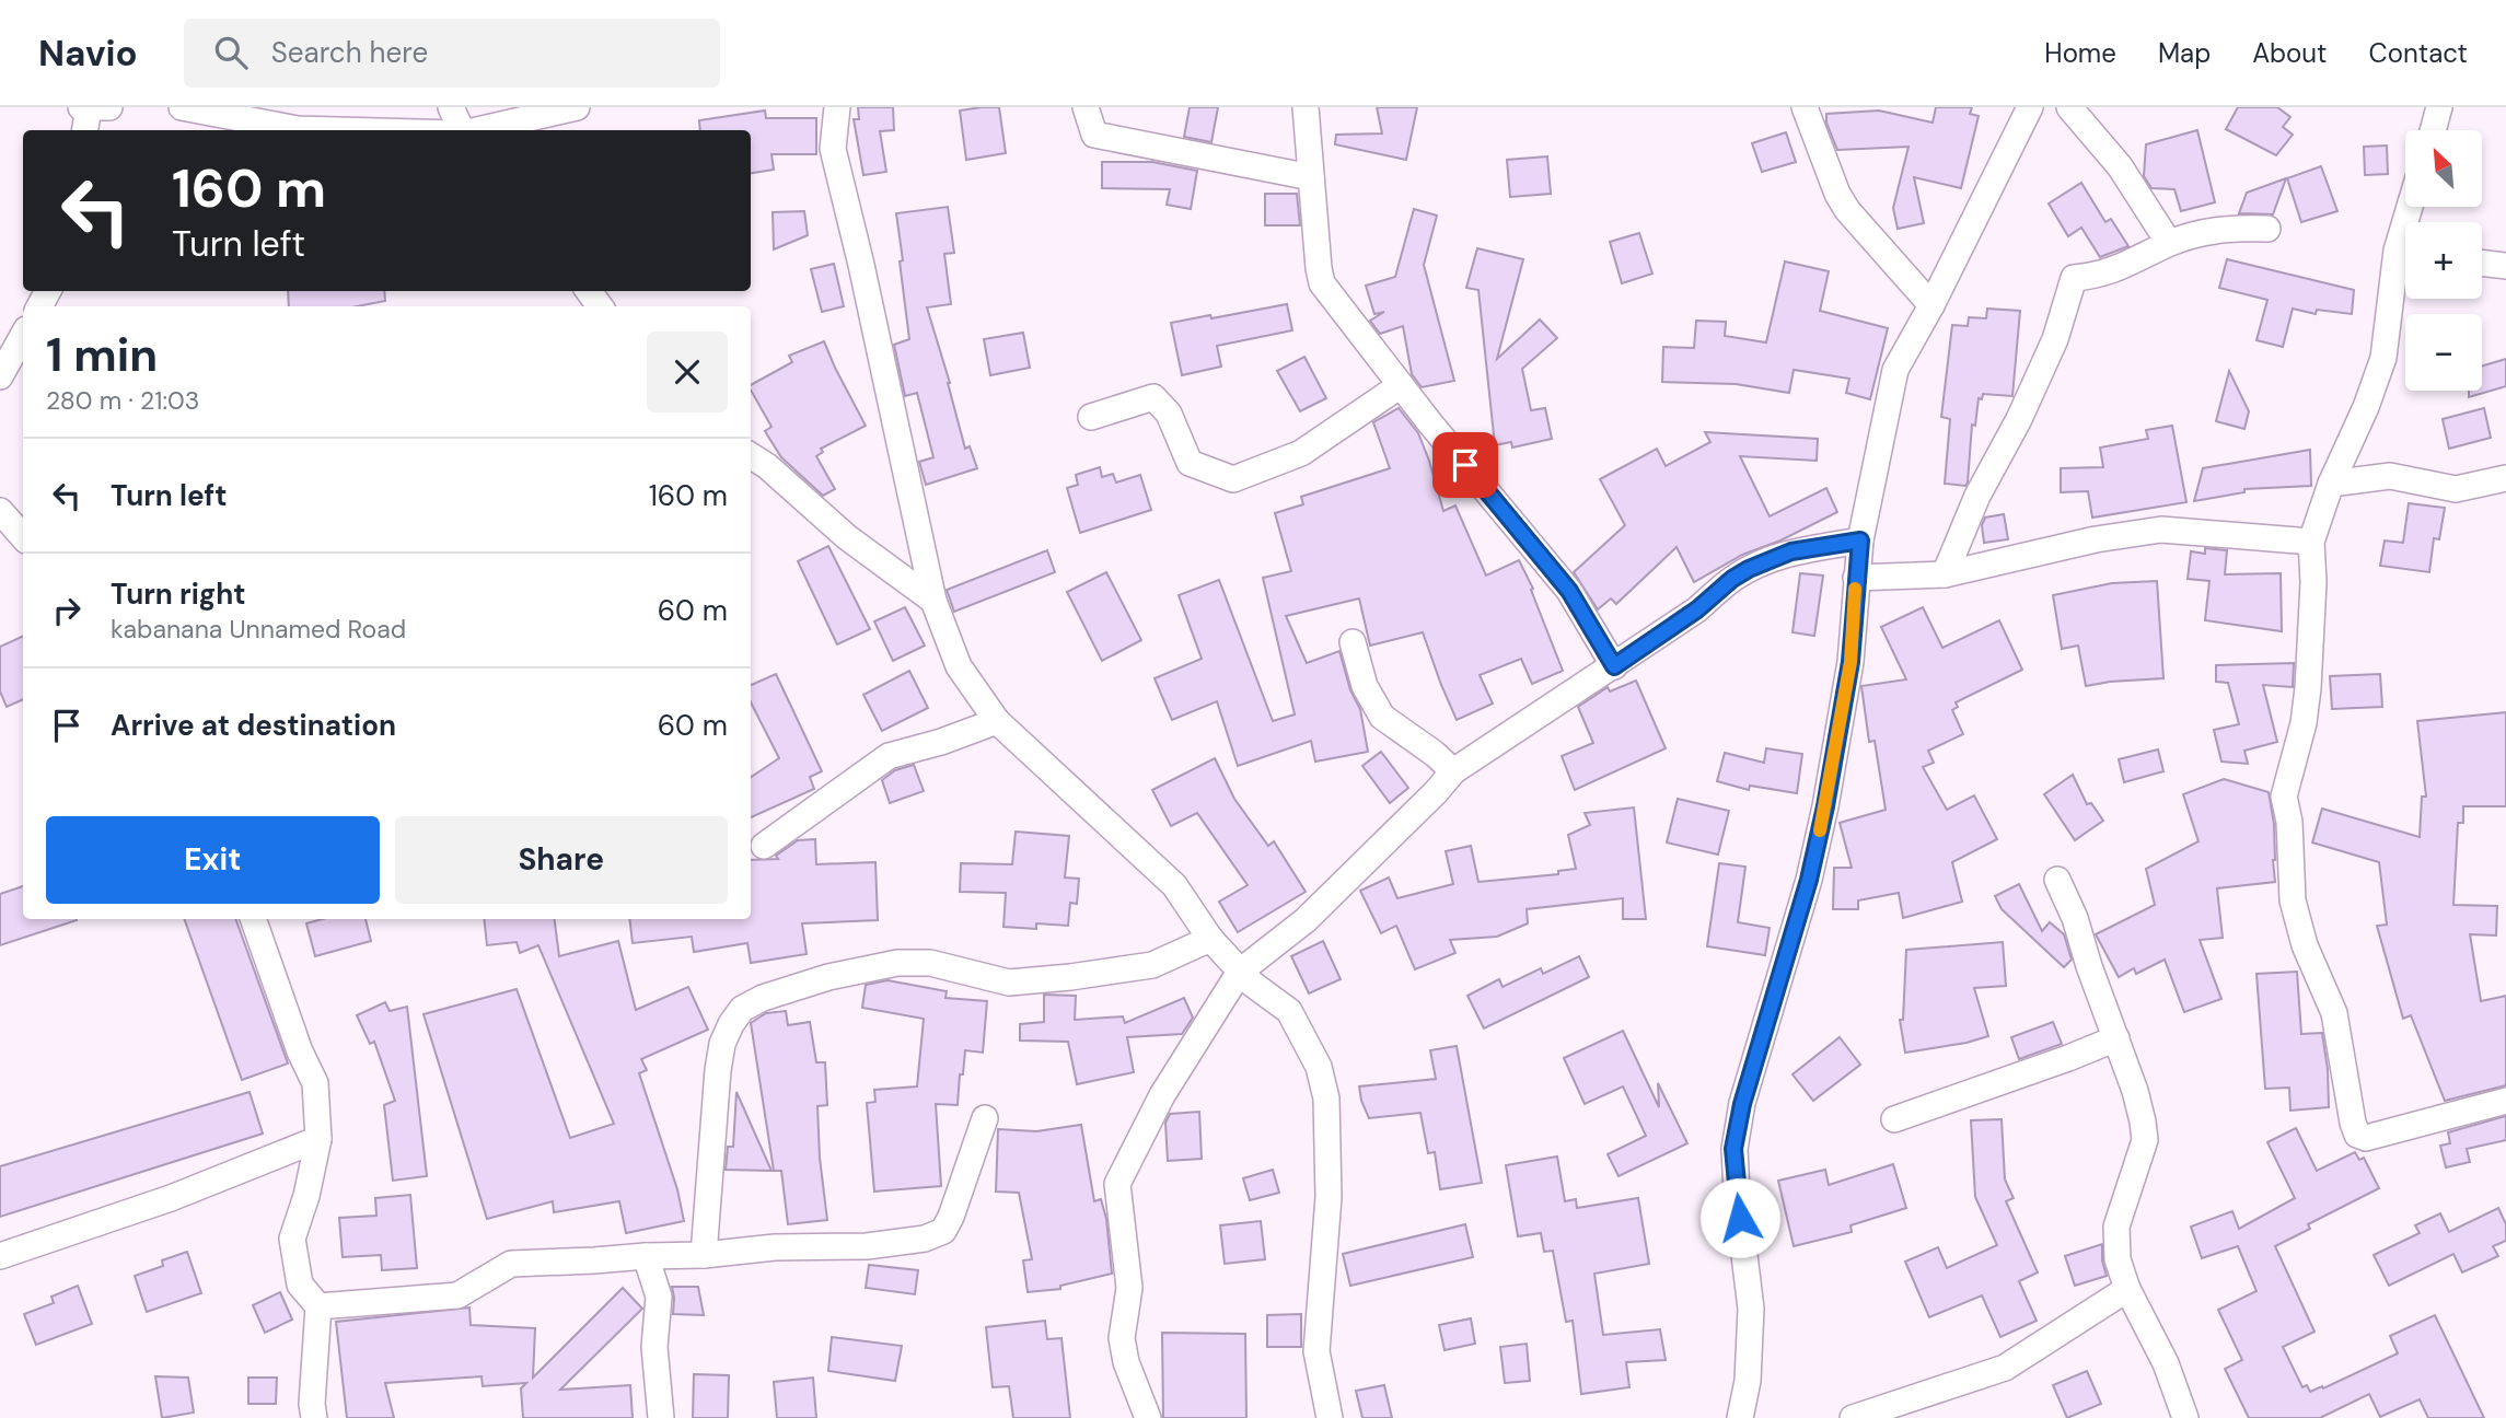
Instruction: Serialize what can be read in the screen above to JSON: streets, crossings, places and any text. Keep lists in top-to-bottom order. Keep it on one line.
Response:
{"north":"top left","page":{"header":"Navio","search":"Search here","nav":["Home","Map","About","Contact"],"map_buttons":["+","−"],"turn":["160 m","Turn left"],"heading":["1 min","280 m · 21:03"],"list":[{"name":"Turn left","value":"160 m"},{"name":"Turn right","note":"kabanana Unnamed Road","value":"60 m"},{"name":"Arrive at destination","value":"60 m"}],"buttons":["Exit","Share"]}}
